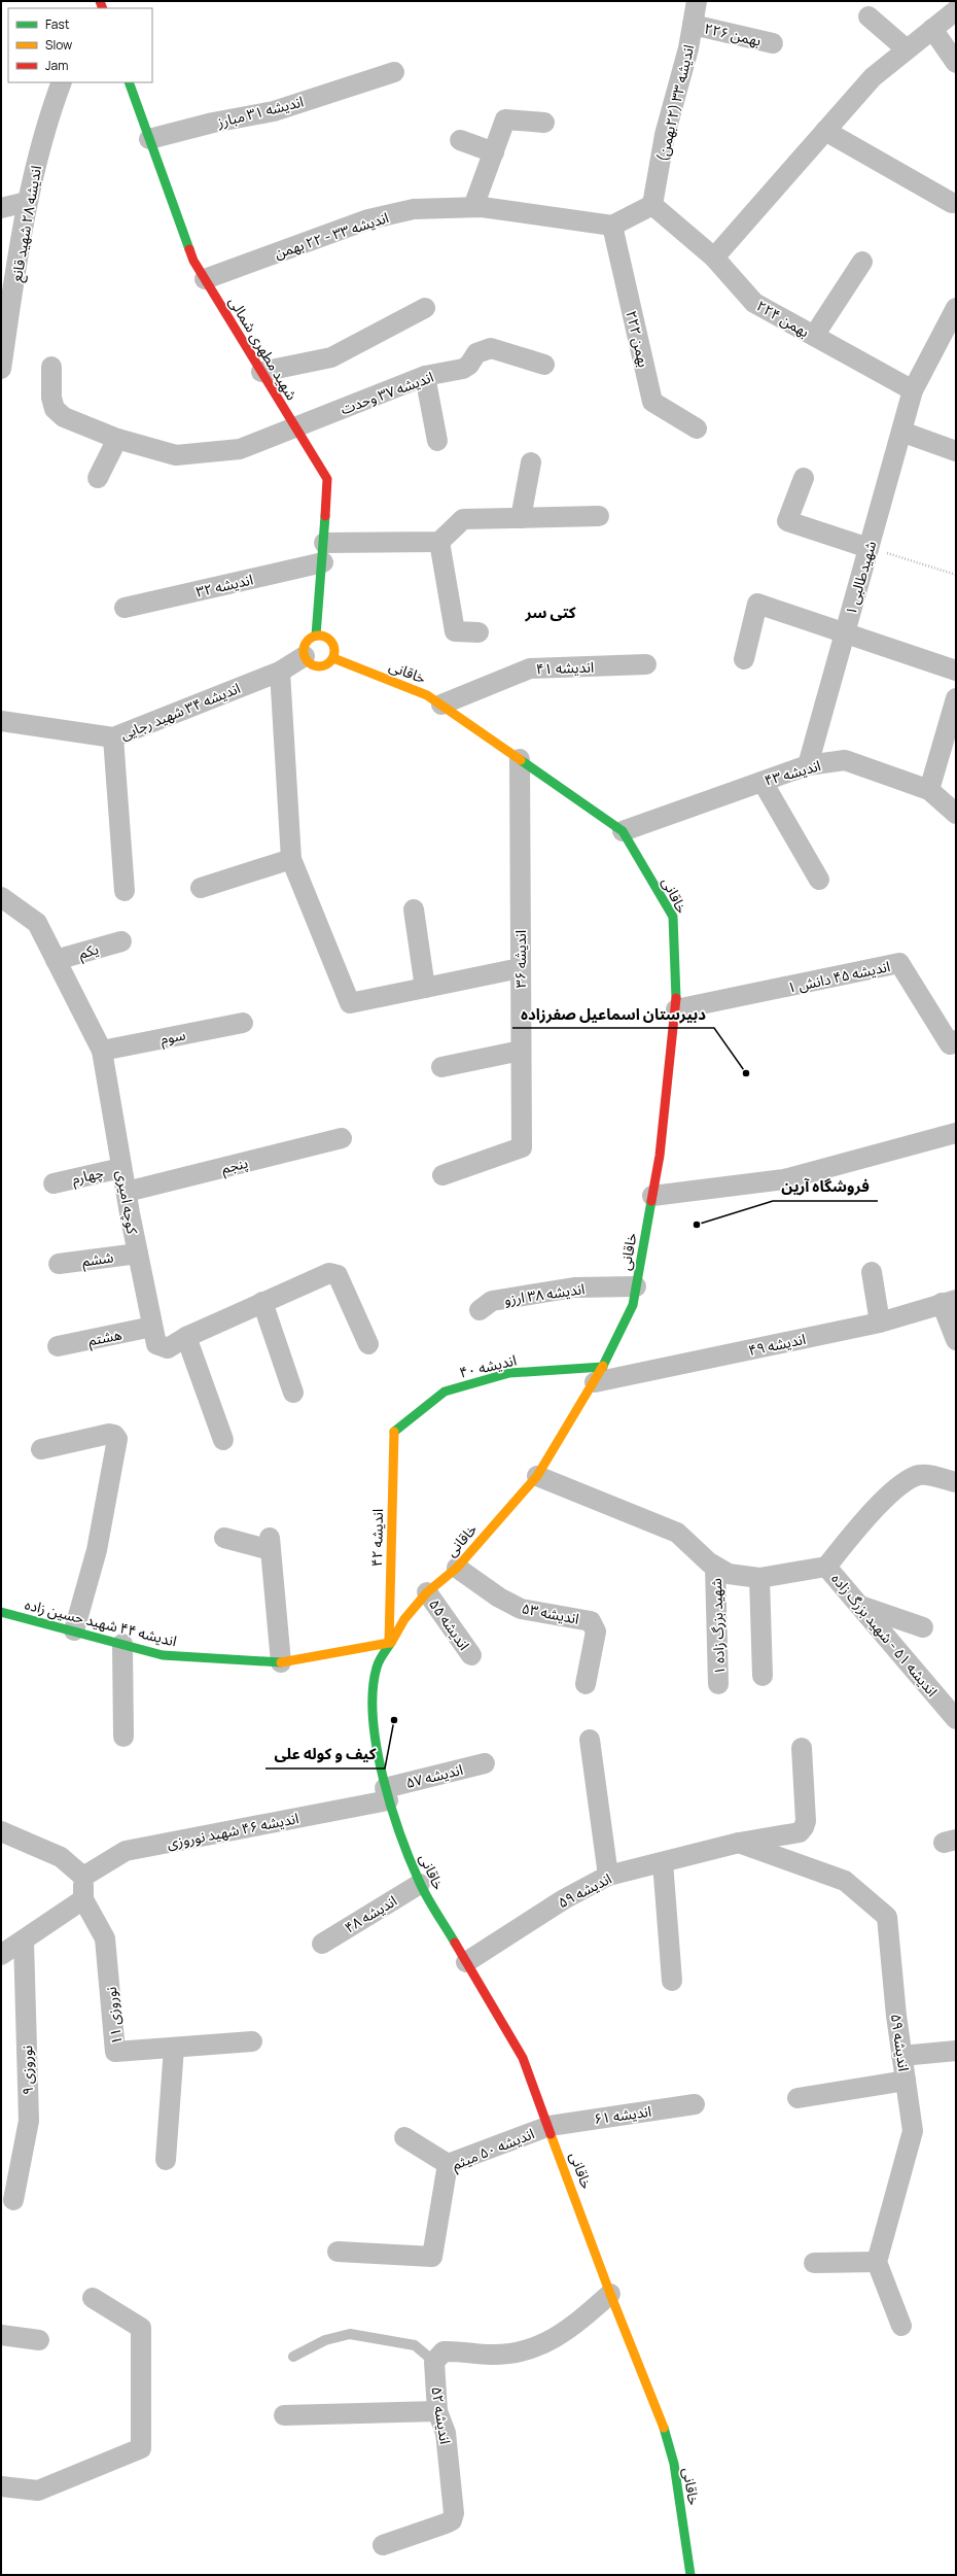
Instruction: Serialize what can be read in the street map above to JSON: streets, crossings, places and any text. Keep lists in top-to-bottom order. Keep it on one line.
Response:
{"streets":{"main road":["شهید مطهری شمالی","خاقانی","اندیشه ۴۰","اندیشه ۴۲","اندیشه ۴۴ شهید حسین زاده"],"street":["۲۲بهمن ۶","اندیشه ۳۳ (۲۲بهمن)","اندیشه ۳۱ مبارز","اندیشه ۲۸ شهید قانع","اندیشه ۳۳ - ۲۲ بهمن","۲۲بهمن ۴","۲۲بهمن ۲","اندیشه ۳۷ وحدت","شهیدطالبی ۱","اندیشه ۳۲","اندیشه ۴۱","اندیشه ۳۴ شهید رجایی","اندیشه ۴۳","یکم","اندیشه ۳۶","اندیشه ۴۵ دانش ۱","سوم","پنجم","چهارم","کوچه امیری","ششم","اندیشه ۳۸ ارزو","هشتم","اندیشه ۴۹","اندیشه ۵۳","اندیشه ۵۵","شهید بزرگ زاده ۱","اندیشه ۵۱ - شهید بزرگ زاده","اندیشه ۵۷","اندیشه ۴۶ شهید نوروزی","اندیشه ۵۹","اندیشه ۴۸","نوروزی ۱۱","نوروزی ۹","اندیشه ۶۱","اندیشه ۵۰ میثم","اندیشه ۵۲"]},"crossings":[["۲۲بهمن ۶","اندیشه ۳۳ (۲۲بهمن)"],["اندیشه ۳۳ (۲۲بهمن)","۲۲بهمن ۴"],["اندیشه ۳۱ مبارز","شهید مطهری شمالی"],["اندیشه ۳۳ - ۲۲ بهمن","۲۲بهمن ۲"],["اندیشه ۳۳ - ۲۲ بهمن","شهید مطهری شمالی"],["۲۲بهمن ۴","شهیدطالبی ۱"],["شهید مطهری شمالی","اندیشه ۳۷ وحدت"],["شهید مطهری شمالی","اندیشه ۳۲"],["شهید مطهری شمالی","خاقانی"],["شهید مطهری شمالی","اندیشه ۳۴ شهید رجایی"],["شهیدطالبی ۱","اندیشه ۴۳"],["اندیشه ۴۱","خاقانی"],["خاقانی","اندیشه ۳۴ شهید رجایی"],["خاقانی","اندیشه ۴۳"],["خاقانی","اندیشه ۳۶"],["خاقانی","اندیشه ۴۵ دانش ۱"],["خاقانی","اندیشه ۳۸ ارزو"],["خاقانی","اندیشه ۴۹"],["خاقانی","اندیشه ۴۰"],["خاقانی","اندیشه ۴۲"],["خاقانی","اندیشه ۵۳"],["خاقانی","اندیشه ۴۴ شهید حسین زاده"],["خاقانی","اندیشه ۵۵"],["خاقانی","اندیشه ۵۱ - شهید بزرگ زاده"],["خاقانی","اندیشه ۵۷"],["خاقانی","اندیشه ۴۶ شهید نوروزی"],["خاقانی","اندیشه ۵۹"],["خاقانی","اندیشه ۴۸"],["خاقانی","اندیشه ۶۱"],["خاقانی","اندیشه ۵۰ میثم"],["یکم","کوچه امیری"],["سوم","کوچه امیری"],["پنجم","کوچه امیری"],["چهارم","کوچه امیری"],["کوچه امیری","ششم"],["کوچه امیری","هشتم"],["اندیشه ۴۹","اندیشه ۴۰"],["اندیشه ۴۰","اندیشه ۴۲"],["اندیشه ۴۲","اندیشه ۴۴ شهید حسین زاده"],["شهید بزرگ زاده ۱","اندیشه ۵۱ - شهید بزرگ زاده"],["اندیشه ۵۷","اندیشه ۴۶ شهید نوروزی"],["اندیشه ۶۱","اندیشه ۵۰ میثم"]],"districts":["کتی سر"],"places":["دبیرستان اسماعیل صفرزاده","فروشگاه آرین","کیف و کوله علی"],"legend":["Fast","Slow","Jam"]}
